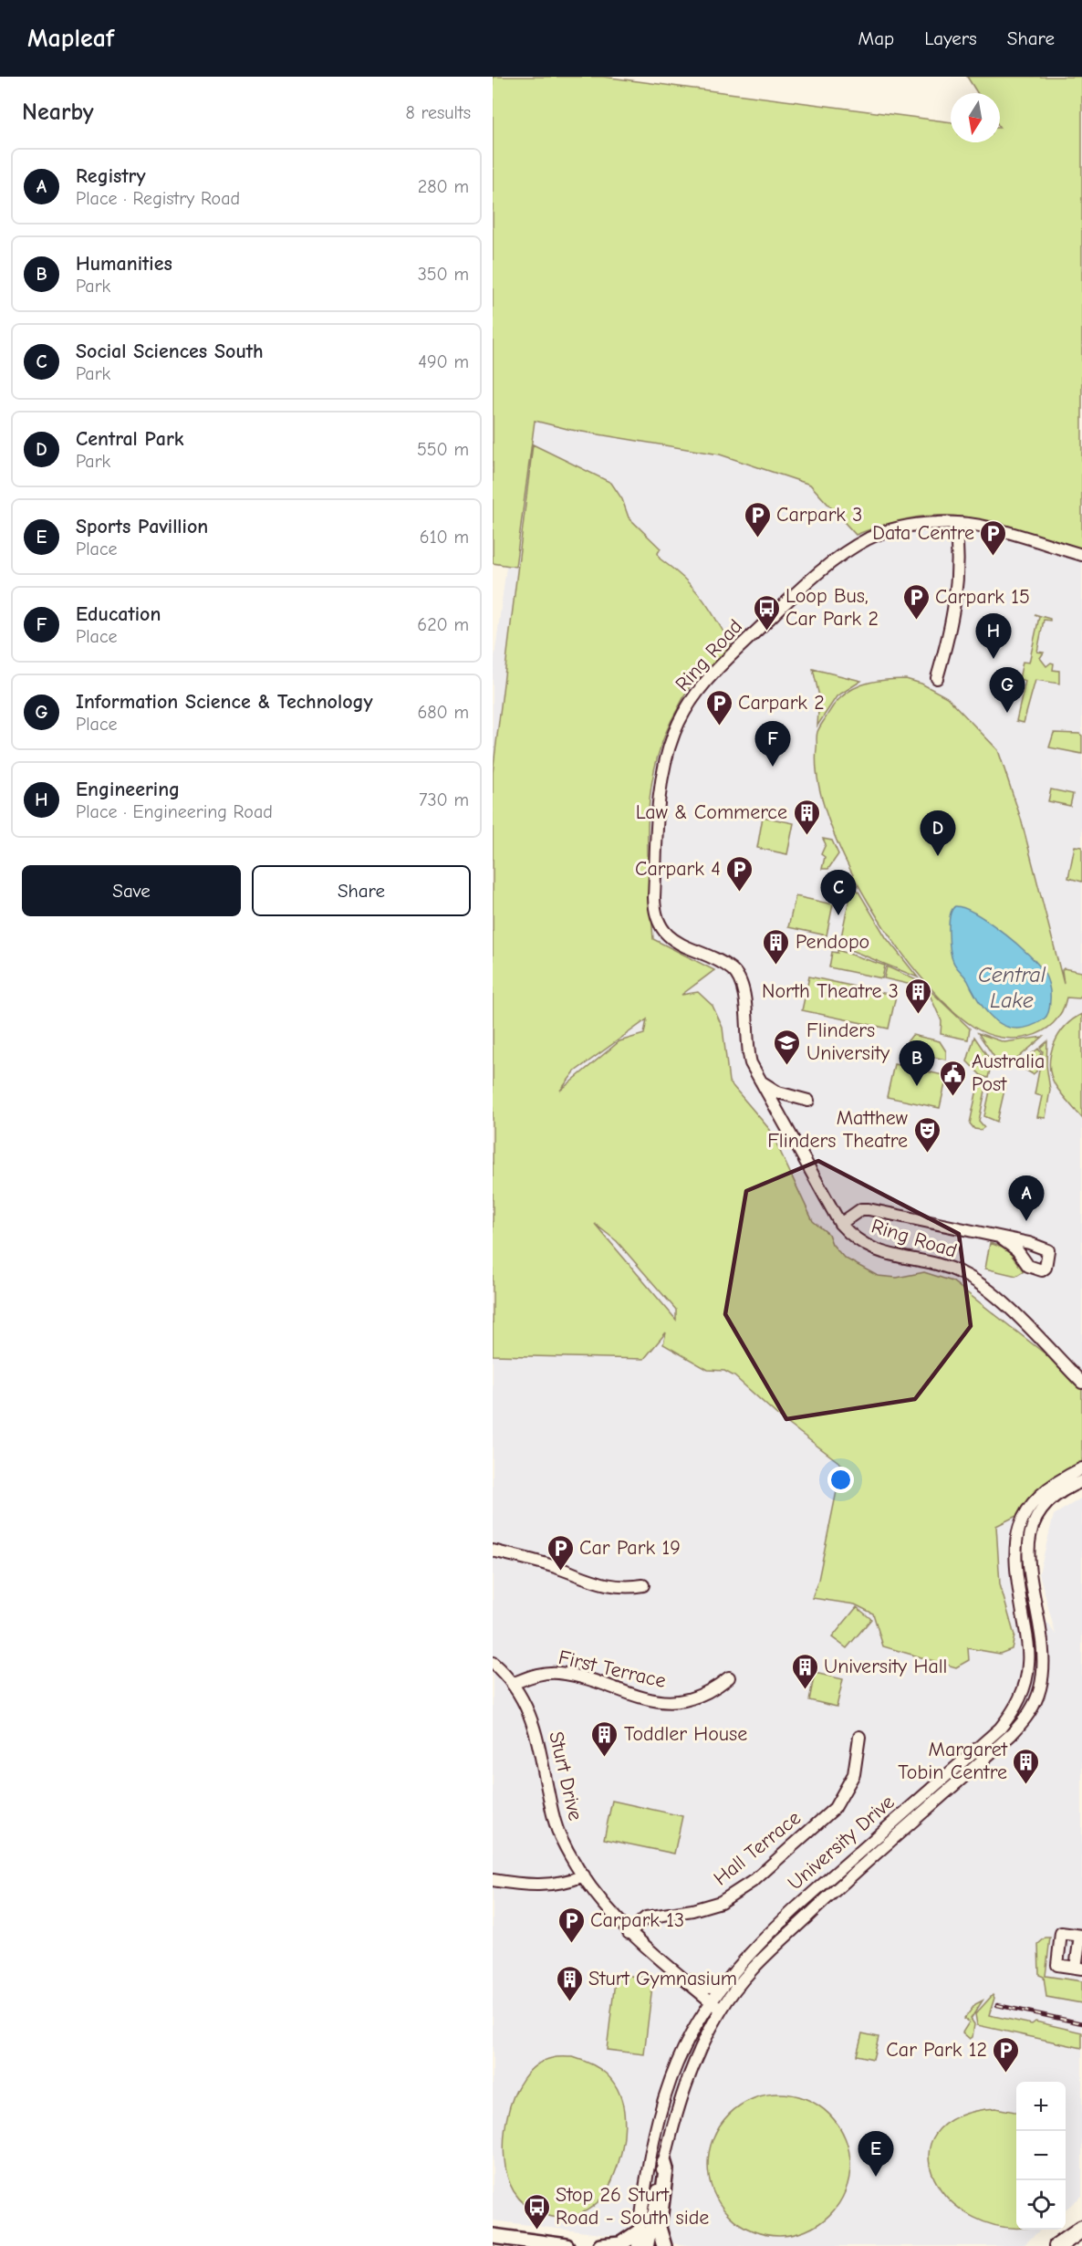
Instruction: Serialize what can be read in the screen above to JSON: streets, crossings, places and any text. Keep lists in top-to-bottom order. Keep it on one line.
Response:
{"streets":{"street":["Ring Road","First Terrace","Sturt Drive","University Drive","Hall Terrace"]},"crossings":[["First Terrace","Sturt Drive"],["Sturt Drive","University Drive"],["Sturt Drive","Hall Terrace"]],"water":["Central Lake"],"places":{"parking":["Carpark 3","Data Centre","Carpark 15","Carpark 2","Carpark 4","Car Park 19","Carpark 13","Car Park 12"],"bus stop":["Loop Bus, Car Park 2","Stop 26 Sturt Road - South side"],"building":["Law & Commerce","Pendopo","North Theatre 3","University Hall","Toddler House","Margaret Tobin Centre","Sturt Gymnasium"],"school or university":["Flinders University"],"public building":["Australia Post"],"theatre":["Matthew Flinders Theatre"]},"north":"bottom","page":{"header":"Mapleaf","nav":["Map","Layers","Share"],"heading":["Nearby","8 results"],"list":[{"mark":"A","name":"Registry","note":"Place · Registry Road","value":"280 m"},{"mark":"B","name":"Humanities","note":"Park","value":"350 m"},{"mark":"C","name":"Social Sciences South","note":"Park","value":"490 m"},{"mark":"D","name":"Central Park","note":"Park","value":"550 m"},{"mark":"E","name":"Sports Pavillion","note":"Place","value":"610 m"},{"mark":"F","name":"Education","note":"Place","value":"620 m"},{"mark":"G","name":"Information Science & Technology","note":"Place","value":"680 m"},{"mark":"H","name":"Engineering","note":"Place · Engineering Road","value":"730 m"}],"pins":["H","G","F","D","C","B","A","E"],"buttons":["Save","Share"],"map_buttons":["+","−"]}}
